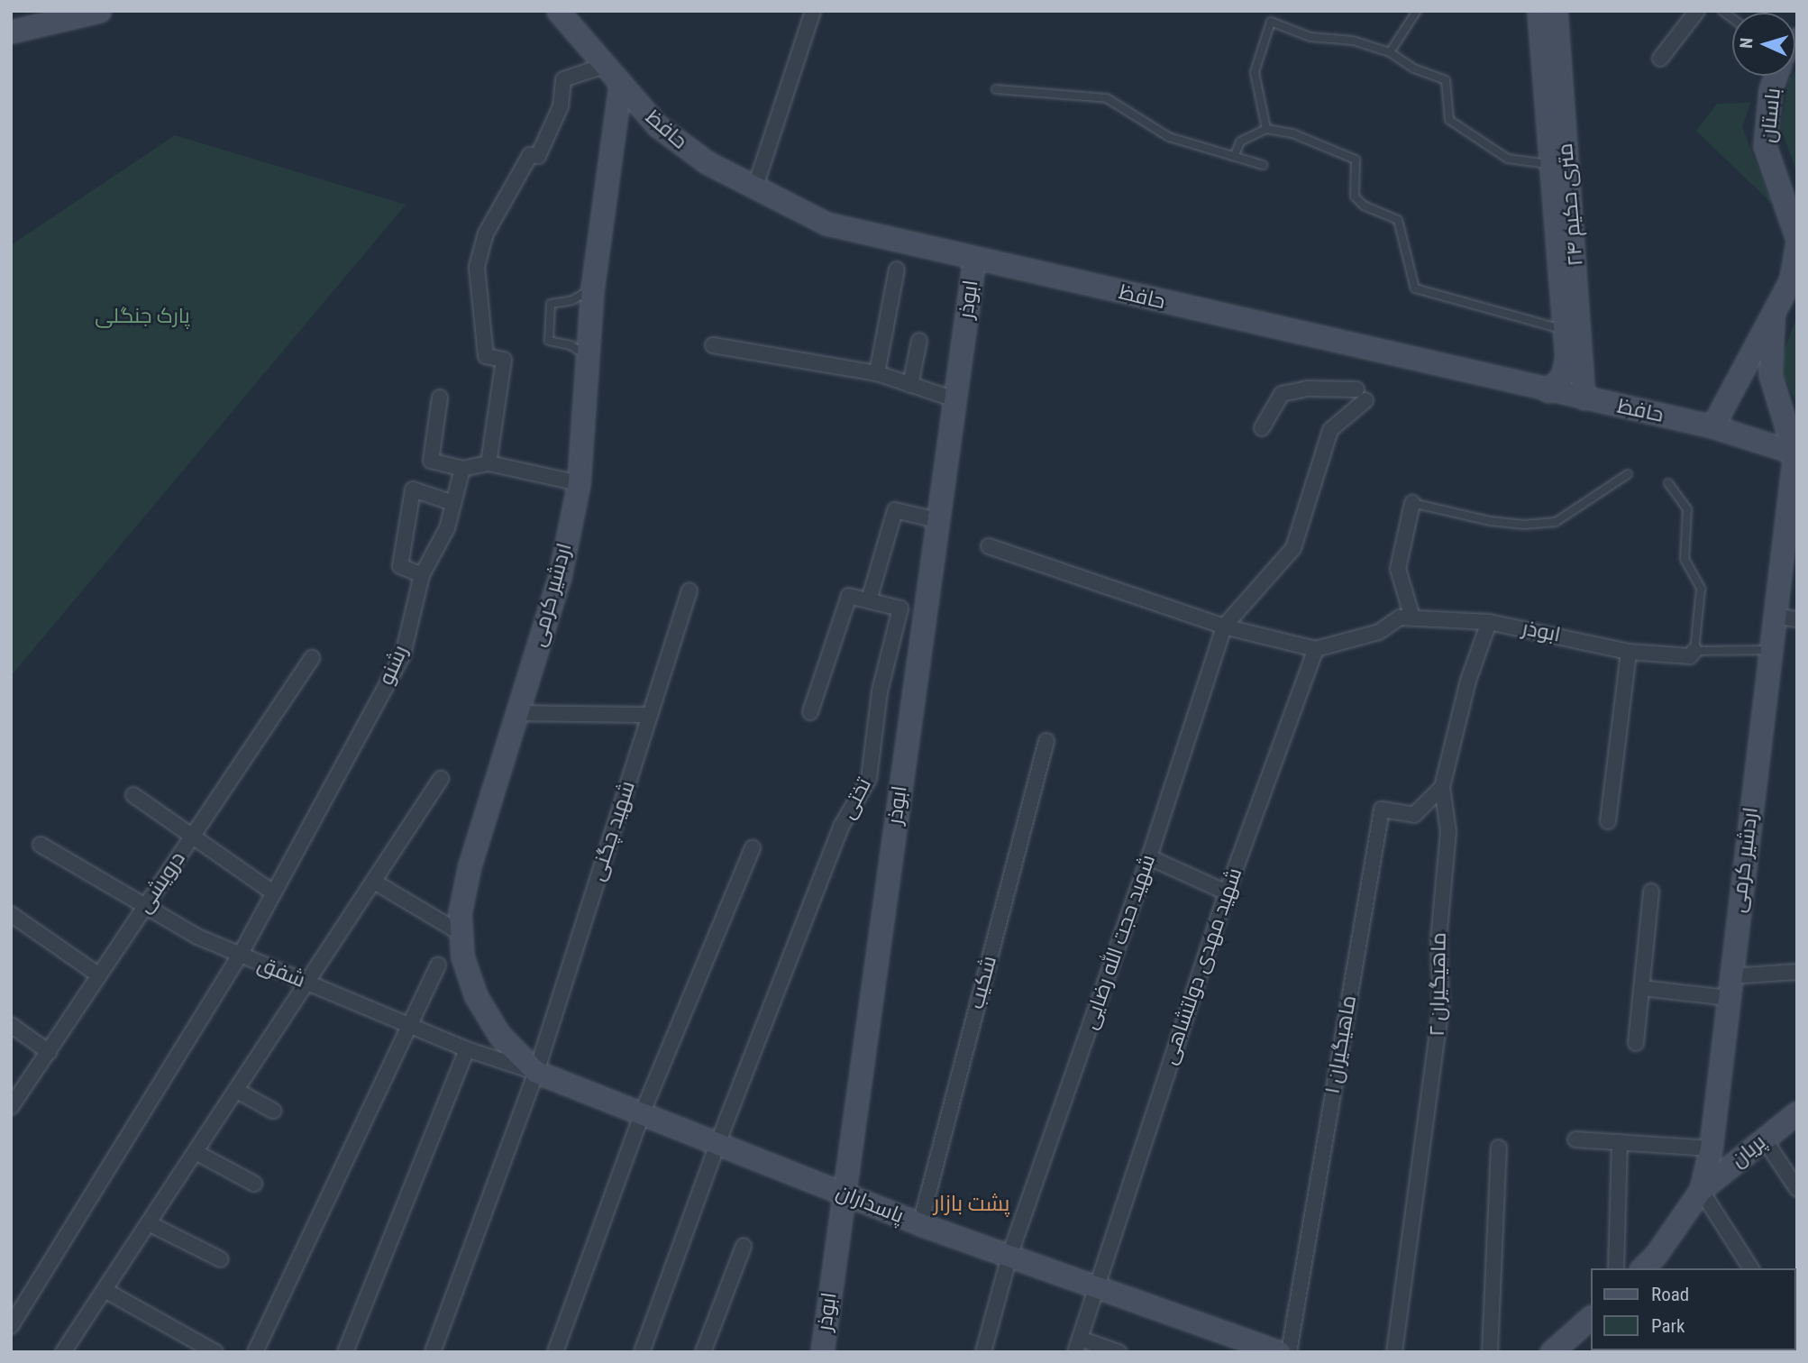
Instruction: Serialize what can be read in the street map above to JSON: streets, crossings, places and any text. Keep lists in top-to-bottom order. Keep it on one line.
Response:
{"streets":{"main road":["باستان","حافظ","۲۴ متری حکیم","ابوذر","اردشیر کرمی","پریان","پاسداران"],"street":["رشنو","تختی","شهید چگنی","درویشی","شهید حجت الله رضایی","شهید مهدی دولتشاهی","شفق","شکیب","ماهیگیران ۲","ماهیگیران ۱"]},"crossings":[["باستان","حافظ"],["باستان","اردشیر کرمی"],["حافظ","۲۴ متری حکیم"],["حافظ","ابوذر"],["حافظ","اردشیر کرمی"],["ابوذر","اردشیر کرمی"],["ابوذر","شهید مهدی دولتشاهی"],["ابوذر","ماهیگیران ۲"],["ابوذر","پاسداران"],["اردشیر کرمی","شهید چگنی"],["اردشیر کرمی","شفق"],["اردشیر کرمی","پریان"],["اردشیر کرمی","پاسداران"],["رشنو","شفق"],["تختی","پاسداران"],["شهید چگنی","شفق"],["شهید چگنی","پاسداران"],["درویشی","شفق"],["شهید حجت الله رضایی","پاسداران"],["شهید مهدی دولتشاهی","پاسداران"],["شفق","پاسداران"],["شکیب","پاسداران"],["ماهیگیران ۲","ماهیگیران ۱"]],"districts":["پشت بازار"],"parks":["پارک جنگلی"],"legend":["Road","Park"],"north":"left"}
